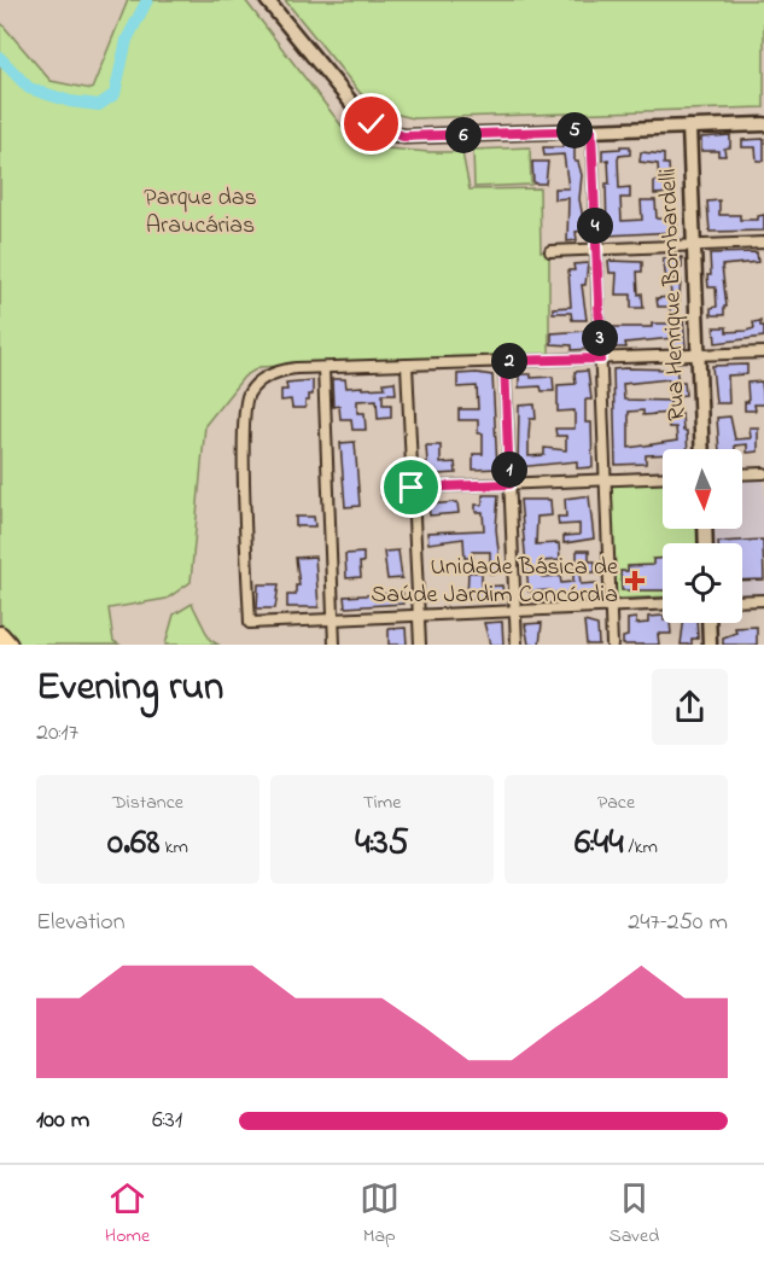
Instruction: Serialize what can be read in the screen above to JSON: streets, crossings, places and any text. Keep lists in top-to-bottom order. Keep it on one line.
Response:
{"streets":{"street":["Rua Henrique Bombardelli"]},"parks":["Parque das Araucárias"],"places":{"health":["Unidade Básica de Saúde Jardim Concórdia"]},"north":"bottom","page":{"pins":["5","6","4","3","2","1"],"heading":["Evening run","20:17"],"stats":[["Distance","0.68 km"],["Time","4:35"],["Pace","6:44 /km"]],"chart":["Elevation","247–250 m"],"list":[{"name":"100 m","note":"6:31"}],"tabs":["Home","Map","Saved"]}}
